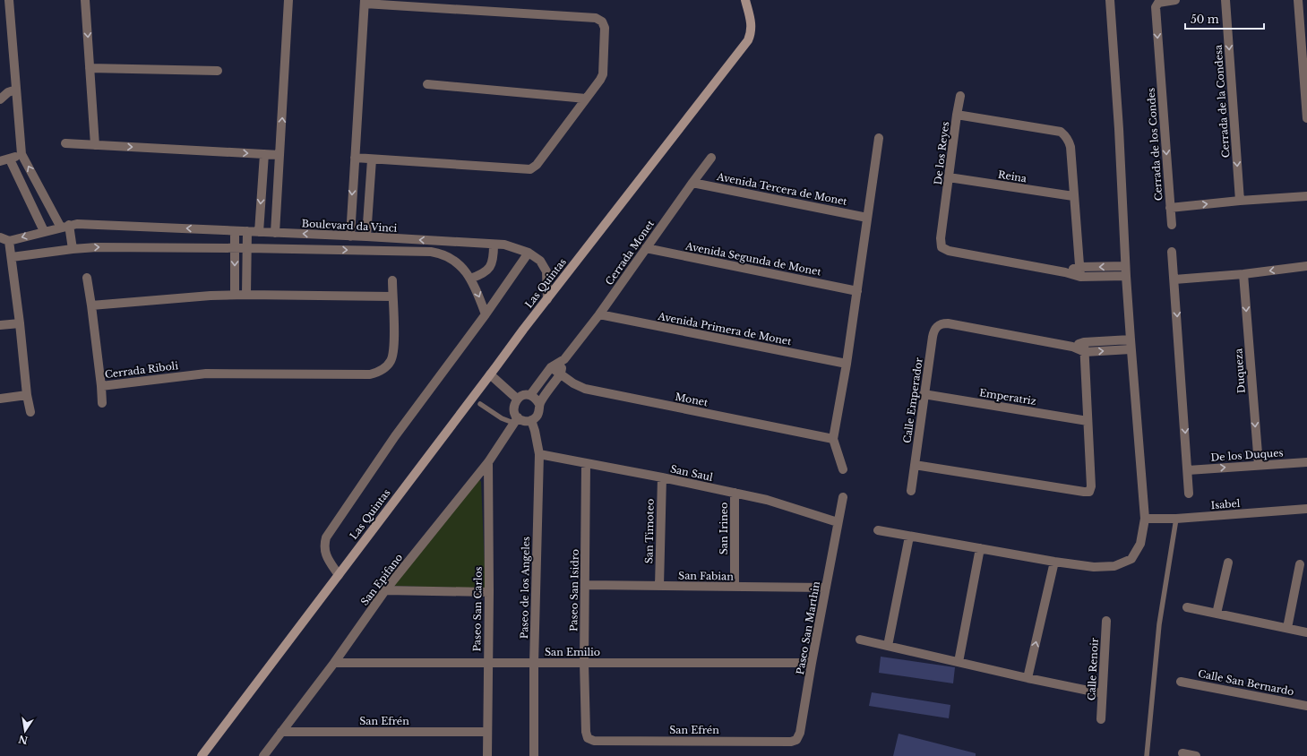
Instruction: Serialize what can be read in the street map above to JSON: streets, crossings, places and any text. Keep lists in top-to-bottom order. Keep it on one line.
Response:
{"streets":{"street":["Cerrada de la Condesa","Cerrada de los Condes","De los Reyes","Reina","Avenida Tercera de Monet","Boulevard da Vinci","Cerrada Monet","Avenida Segunda de Monet","Las Quintas","Avenida Primera de Monet","Cerrada Riboli","Duqueza","Emperatriz","Monet","Calle Emperador","De los Duques","San Saul","Isabel","San Irineo","San Timoteo","San Fabian","San Epifano","Paseo de los Angeles","Paseo San Isidro","Paseo San Carlos","Paseo San Marthin","San Emilio","Calle Renoir","Calle San Bernardo","San Efrén"]},"crossings":[["Cerrada de la Condesa","Cerrada de los Condes"],["De los Reyes","Reina"],["Avenida Tercera de Monet","Cerrada Monet"],["Cerrada Monet","Avenida Segunda de Monet"],["Cerrada Monet","Avenida Primera de Monet"],["Duqueza","De los Duques"],["Emperatriz","Calle Emperador"],["San Saul","San Irineo"],["San Saul","San Timoteo"],["San Saul","Paseo de los Angeles"],["San Saul","Paseo San Isidro"],["San Saul","Paseo San Marthin"],["San Irineo","San Fabian"],["San Timoteo","San Fabian"],["San Fabian","Paseo San Isidro"],["San Fabian","Paseo San Marthin"],["San Epifano","Paseo de los Angeles"],["San Epifano","Paseo San Carlos"],["San Epifano","San Emilio"],["San Epifano","San Efrén"],["Paseo de los Angeles","San Emilio"],["Paseo San Isidro","San Emilio"],["Paseo San Isidro","San Efrén"],["Paseo San Carlos","San Emilio"],["Paseo San Carlos","San Efrén"],["Paseo San Marthin","San Emilio"],["Paseo San Marthin","San Efrén"]],"one_way":["De los Duques"],"scale_bar":"50 m","north":"bottom"}
